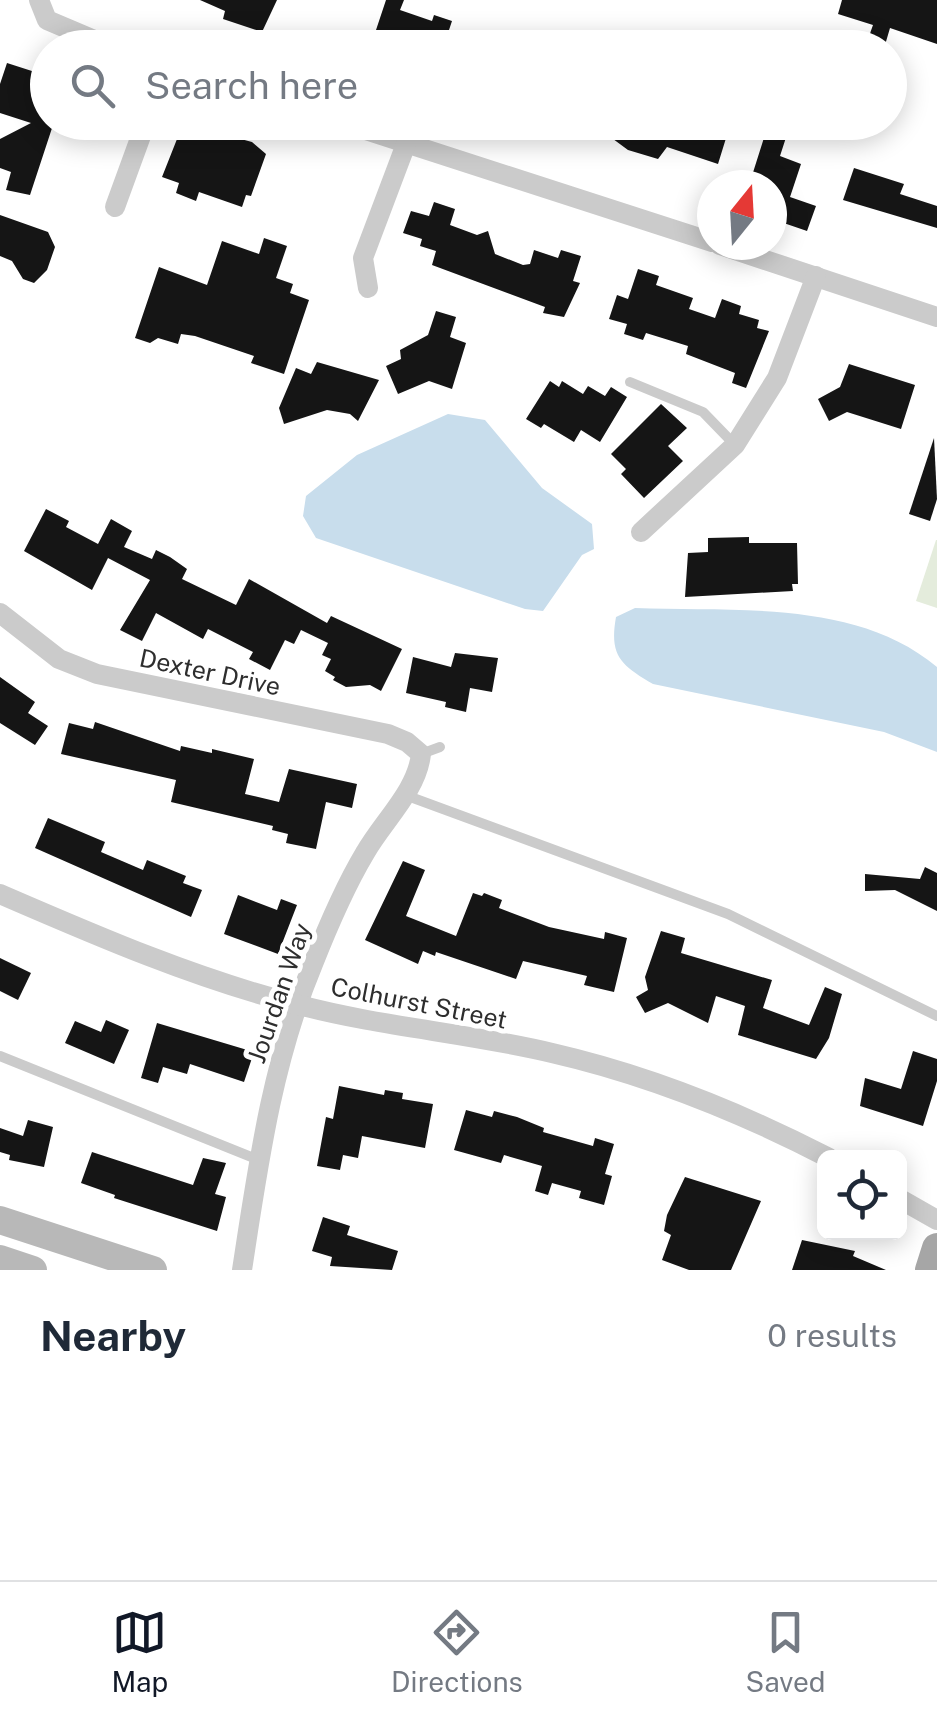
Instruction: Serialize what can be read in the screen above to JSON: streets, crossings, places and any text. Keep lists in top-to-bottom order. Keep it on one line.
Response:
{"streets":{"street":["Dexter Drive","Jourdan Way","Colhurst Street"]},"crossings":[["Dexter Drive","Jourdan Way"],["Jourdan Way","Colhurst Street"]],"north":"top","page":{"search":"Search here","heading":["Nearby","0 results"],"nav":["Map","Directions","Saved"]}}
